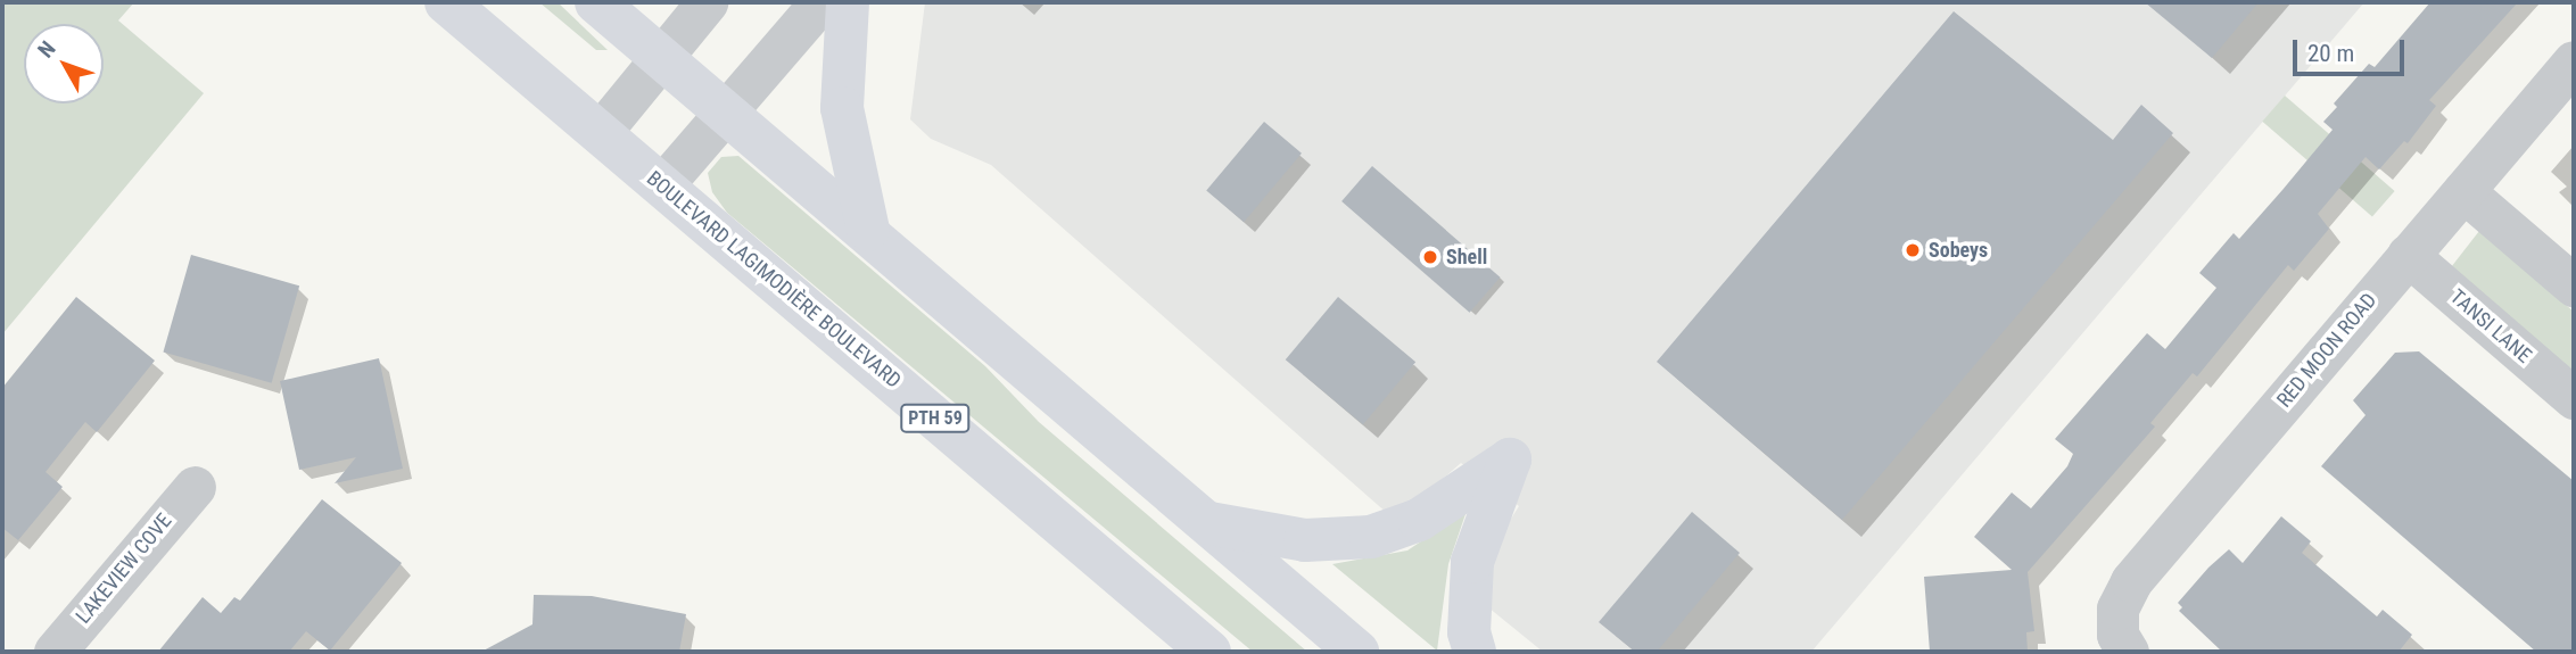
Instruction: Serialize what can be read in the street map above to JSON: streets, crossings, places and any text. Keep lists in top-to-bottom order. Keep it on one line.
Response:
{"streets":{"main road":["BOULEVARD LAGIMODIÈRE BOULEVARD","PTH 59"],"street":["TANSI LANE","RED MOON ROAD","LAKEVIEW COVE"]},"crossings":[["TANSI LANE","RED MOON ROAD"]],"places":["Sobeys","Shell"],"scale_bar":"20 m","north":"top left"}
